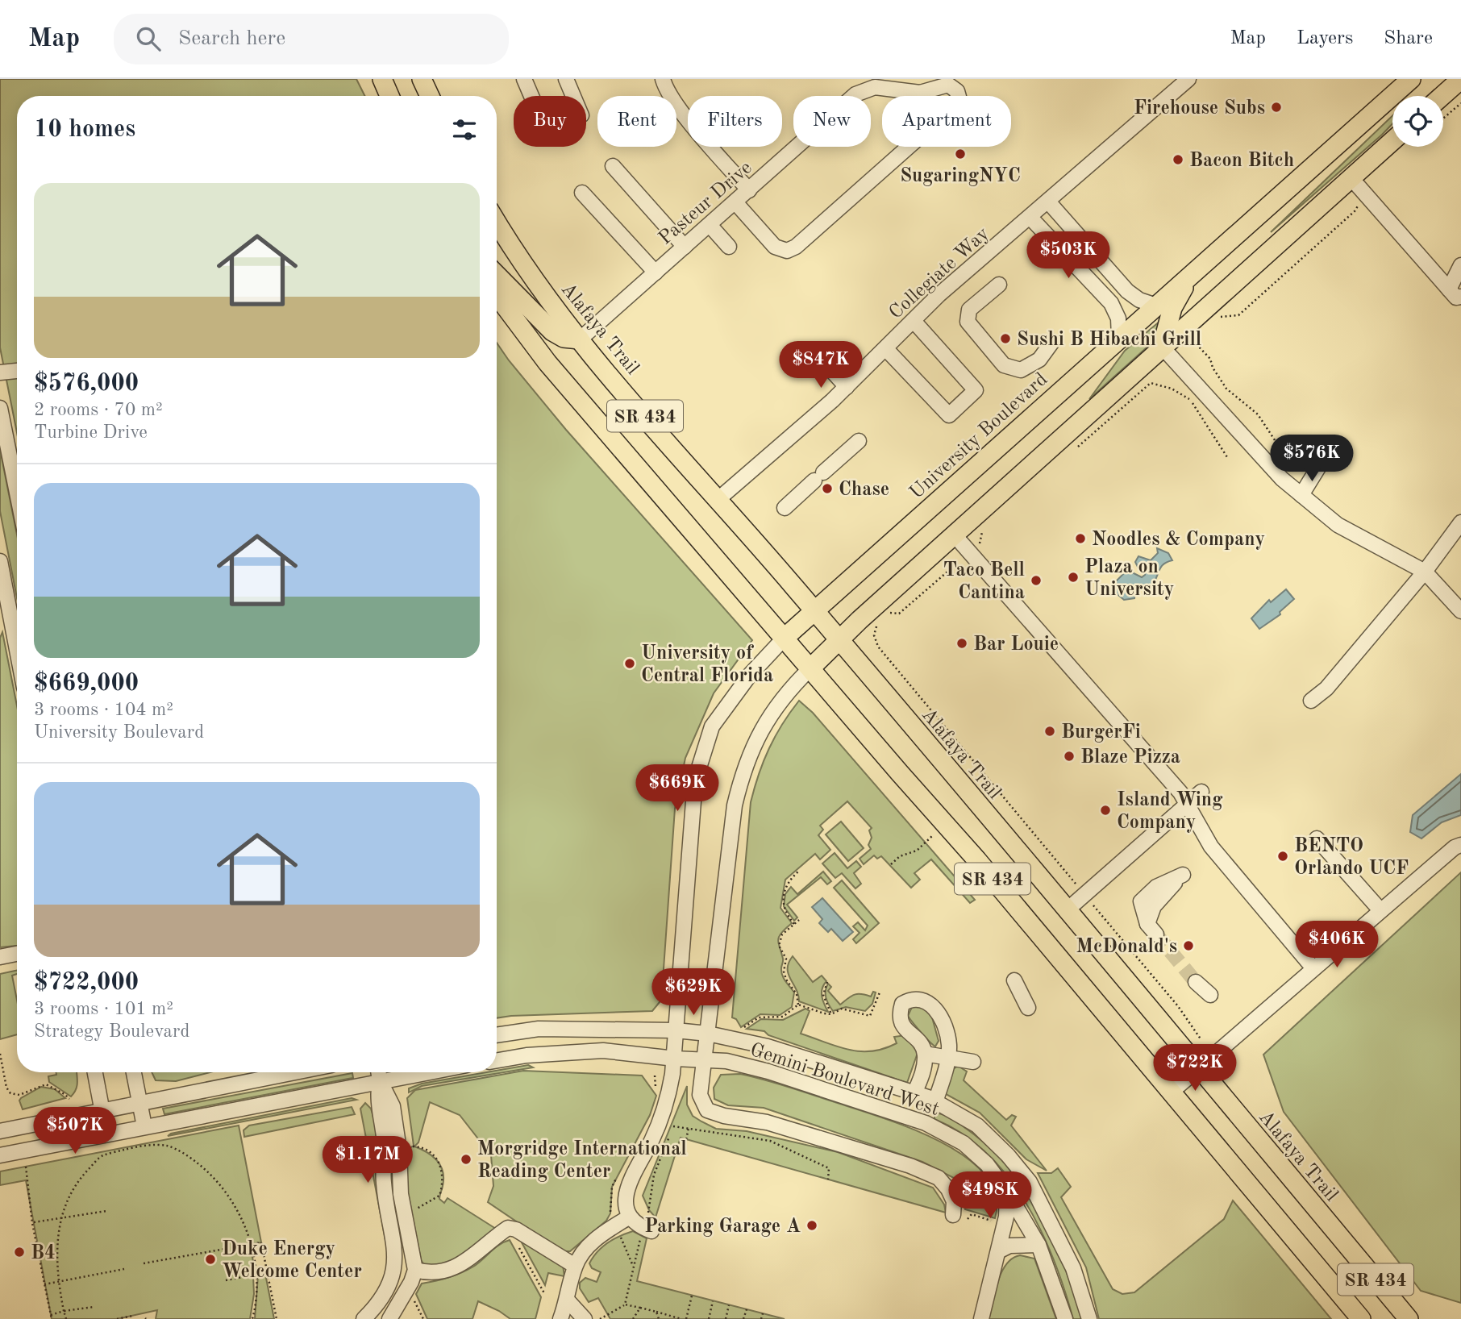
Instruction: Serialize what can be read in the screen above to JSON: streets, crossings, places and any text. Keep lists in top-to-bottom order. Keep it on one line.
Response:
{"streets":{"main road":["Alafaya Trail","SR 434","University Boulevard"],"street":["Pasteur Drive","Collegiate Way","Gemini Boulevard West"]},"crossings":[["Pasteur Drive","Alafaya Trail"],["Collegiate Way","Alafaya Trail"],["Alafaya Trail","University Boulevard"],["SR 434","University Boulevard"],["University Boulevard","Gemini Boulevard West"]],"places":["Firehouse Subs","SugaringNYC","Bacon Bitch","Sushi B Hibachi Grill","Chase","Noodles & Company","Plaza on University","Taco Bell Cantina","Bar Louie","University of Central Florida","BurgerFi","Blaze Pizza","Island Wing Company","BENTO Orlando UCF","McDonald's","Morgridge International Reading Center","Parking Garage A","B4","Duke Energy Welcome Center"],"page":{"header":"Map","search":"Search here","nav":["Map","Layers","Share"],"chip":["Buy","Rent","Filters","New","Apartment"],"heading":"10 homes","list":[{"name":"$576,000","note":"2 rooms · 70 m² · Turbine Drive"},{"name":"$669,000","note":"3 rooms · 104 m² · University Boulevard"},{"name":"$722,000","note":"3 rooms · 101 m² · Strategy Boulevard"}],"price":["$503K","$847K","$576K","$669K","$406K","$629K","$722K","$507K","$1.17M","$498K"]}}
